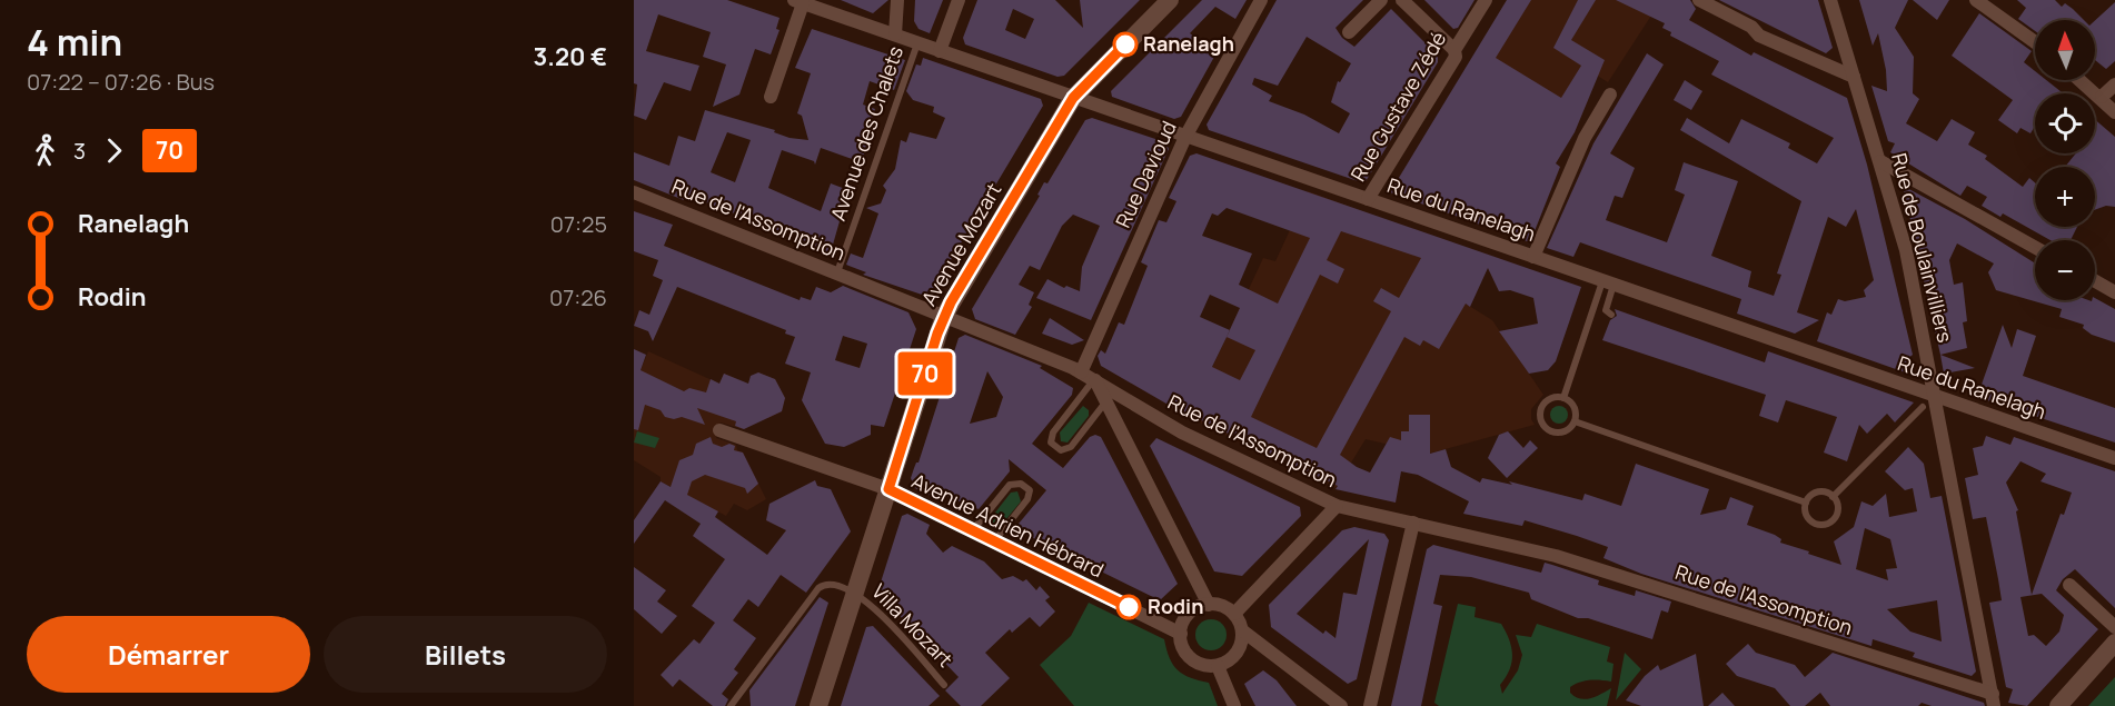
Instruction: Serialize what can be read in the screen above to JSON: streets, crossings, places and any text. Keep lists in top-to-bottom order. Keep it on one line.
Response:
{"streets":{"street":["Rue Gustave Zédé","Rue Davioud","Rue du Ranelagh","Rue de l'Assomption","Avenue Mozart","Rue de Boulainvilliers","Avenue Adrien Hébrard"],"lane":["Avenue des Chalets","Villa Mozart"]},"crossings":[["Rue Gustave Zédé","Rue du Ranelagh"],["Avenue des Chalets","Rue du Ranelagh"],["Avenue des Chalets","Rue de l'Assomption"],["Rue Davioud","Rue du Ranelagh"],["Rue Davioud","Rue de l'Assomption"],["Rue du Ranelagh","Avenue Mozart"],["Rue du Ranelagh","Rue de Boulainvilliers"],["Rue de l'Assomption","Avenue Mozart"],["Rue de l'Assomption","Rue de Boulainvilliers"],["Avenue Mozart","Avenue Adrien Hébrard"],["Avenue Mozart","Villa Mozart"]],"places":["Ranelagh","Rodin"],"lines":["bus line 70"],"north":"top","page":{"heading":["4 min","07:22 – 07:26 · Bus","3.20 €"],"on_map":"70","map_buttons":["+","−"],"legs":["3","70"],"list":[{"name":"Ranelagh","value":"07:25"},{"name":"Rodin","value":"07:26"}],"buttons":["Démarrer","Billets"]}}
